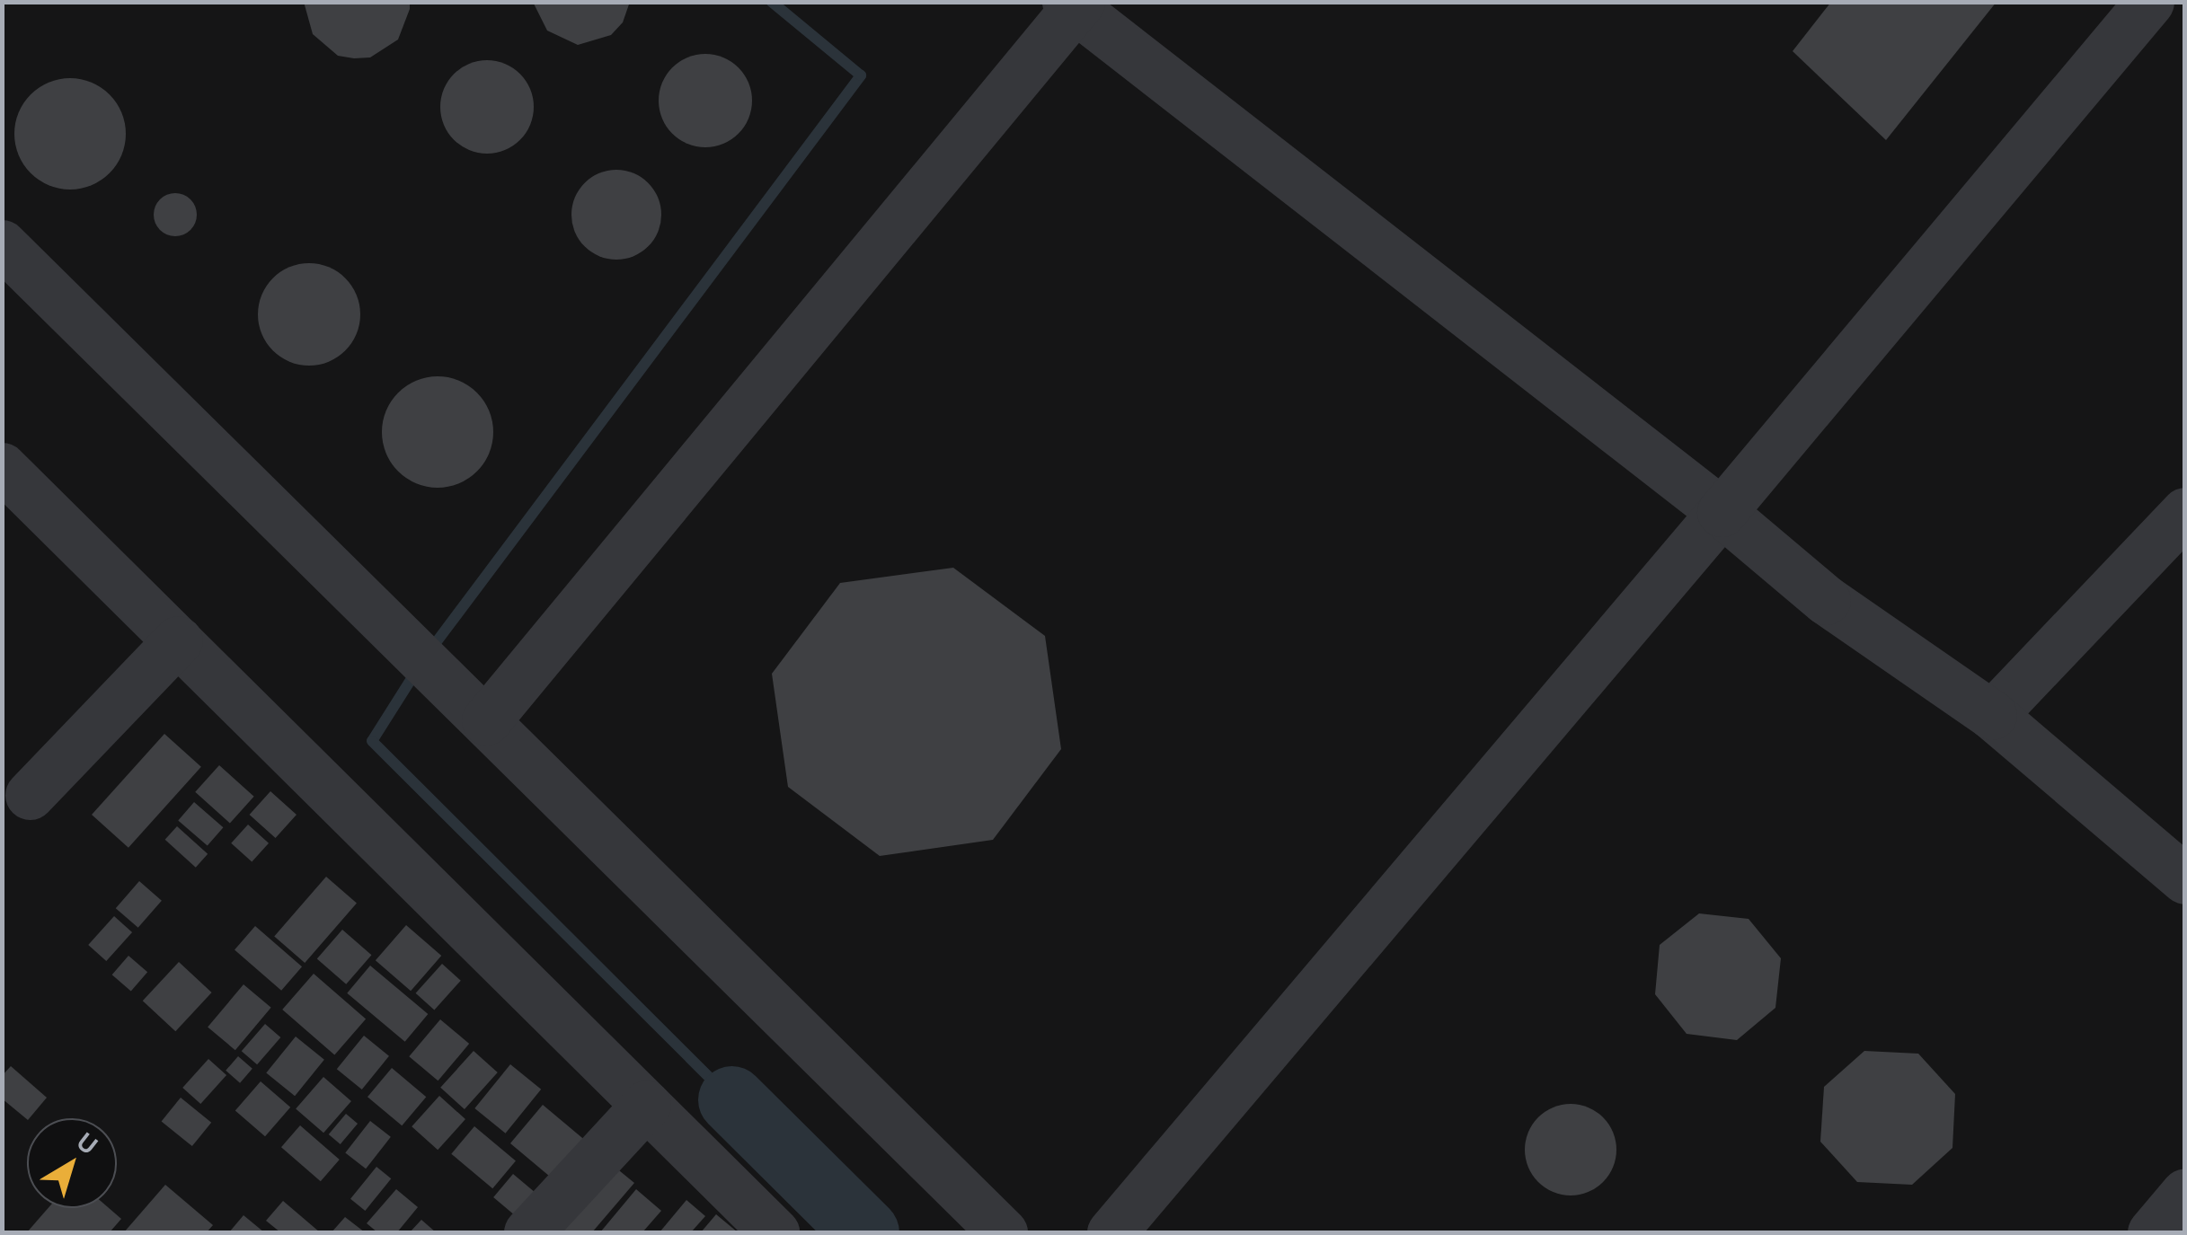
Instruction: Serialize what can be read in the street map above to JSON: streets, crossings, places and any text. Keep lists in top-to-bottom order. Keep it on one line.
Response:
{"north":"top right"}
